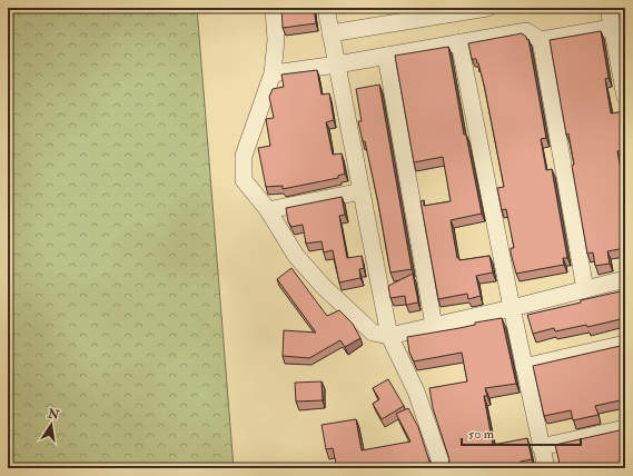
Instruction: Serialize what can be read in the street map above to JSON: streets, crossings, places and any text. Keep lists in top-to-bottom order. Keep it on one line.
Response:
{"scale_bar":"50 m","north":"top"}
